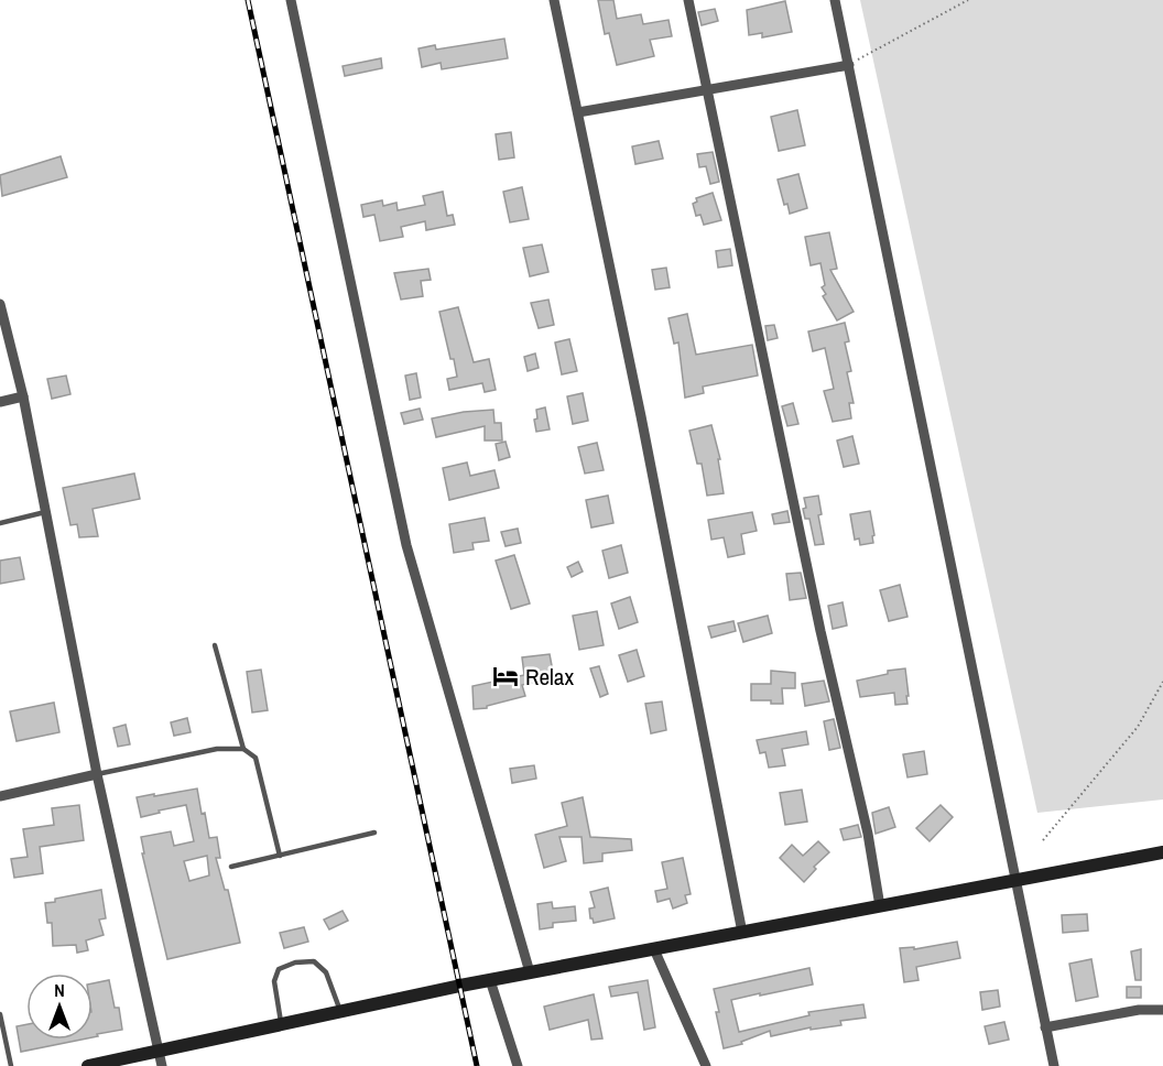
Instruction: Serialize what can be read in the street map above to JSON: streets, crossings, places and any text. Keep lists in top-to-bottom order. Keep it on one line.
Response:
{"places":{"hotel":["Relax"]},"north":"top"}
